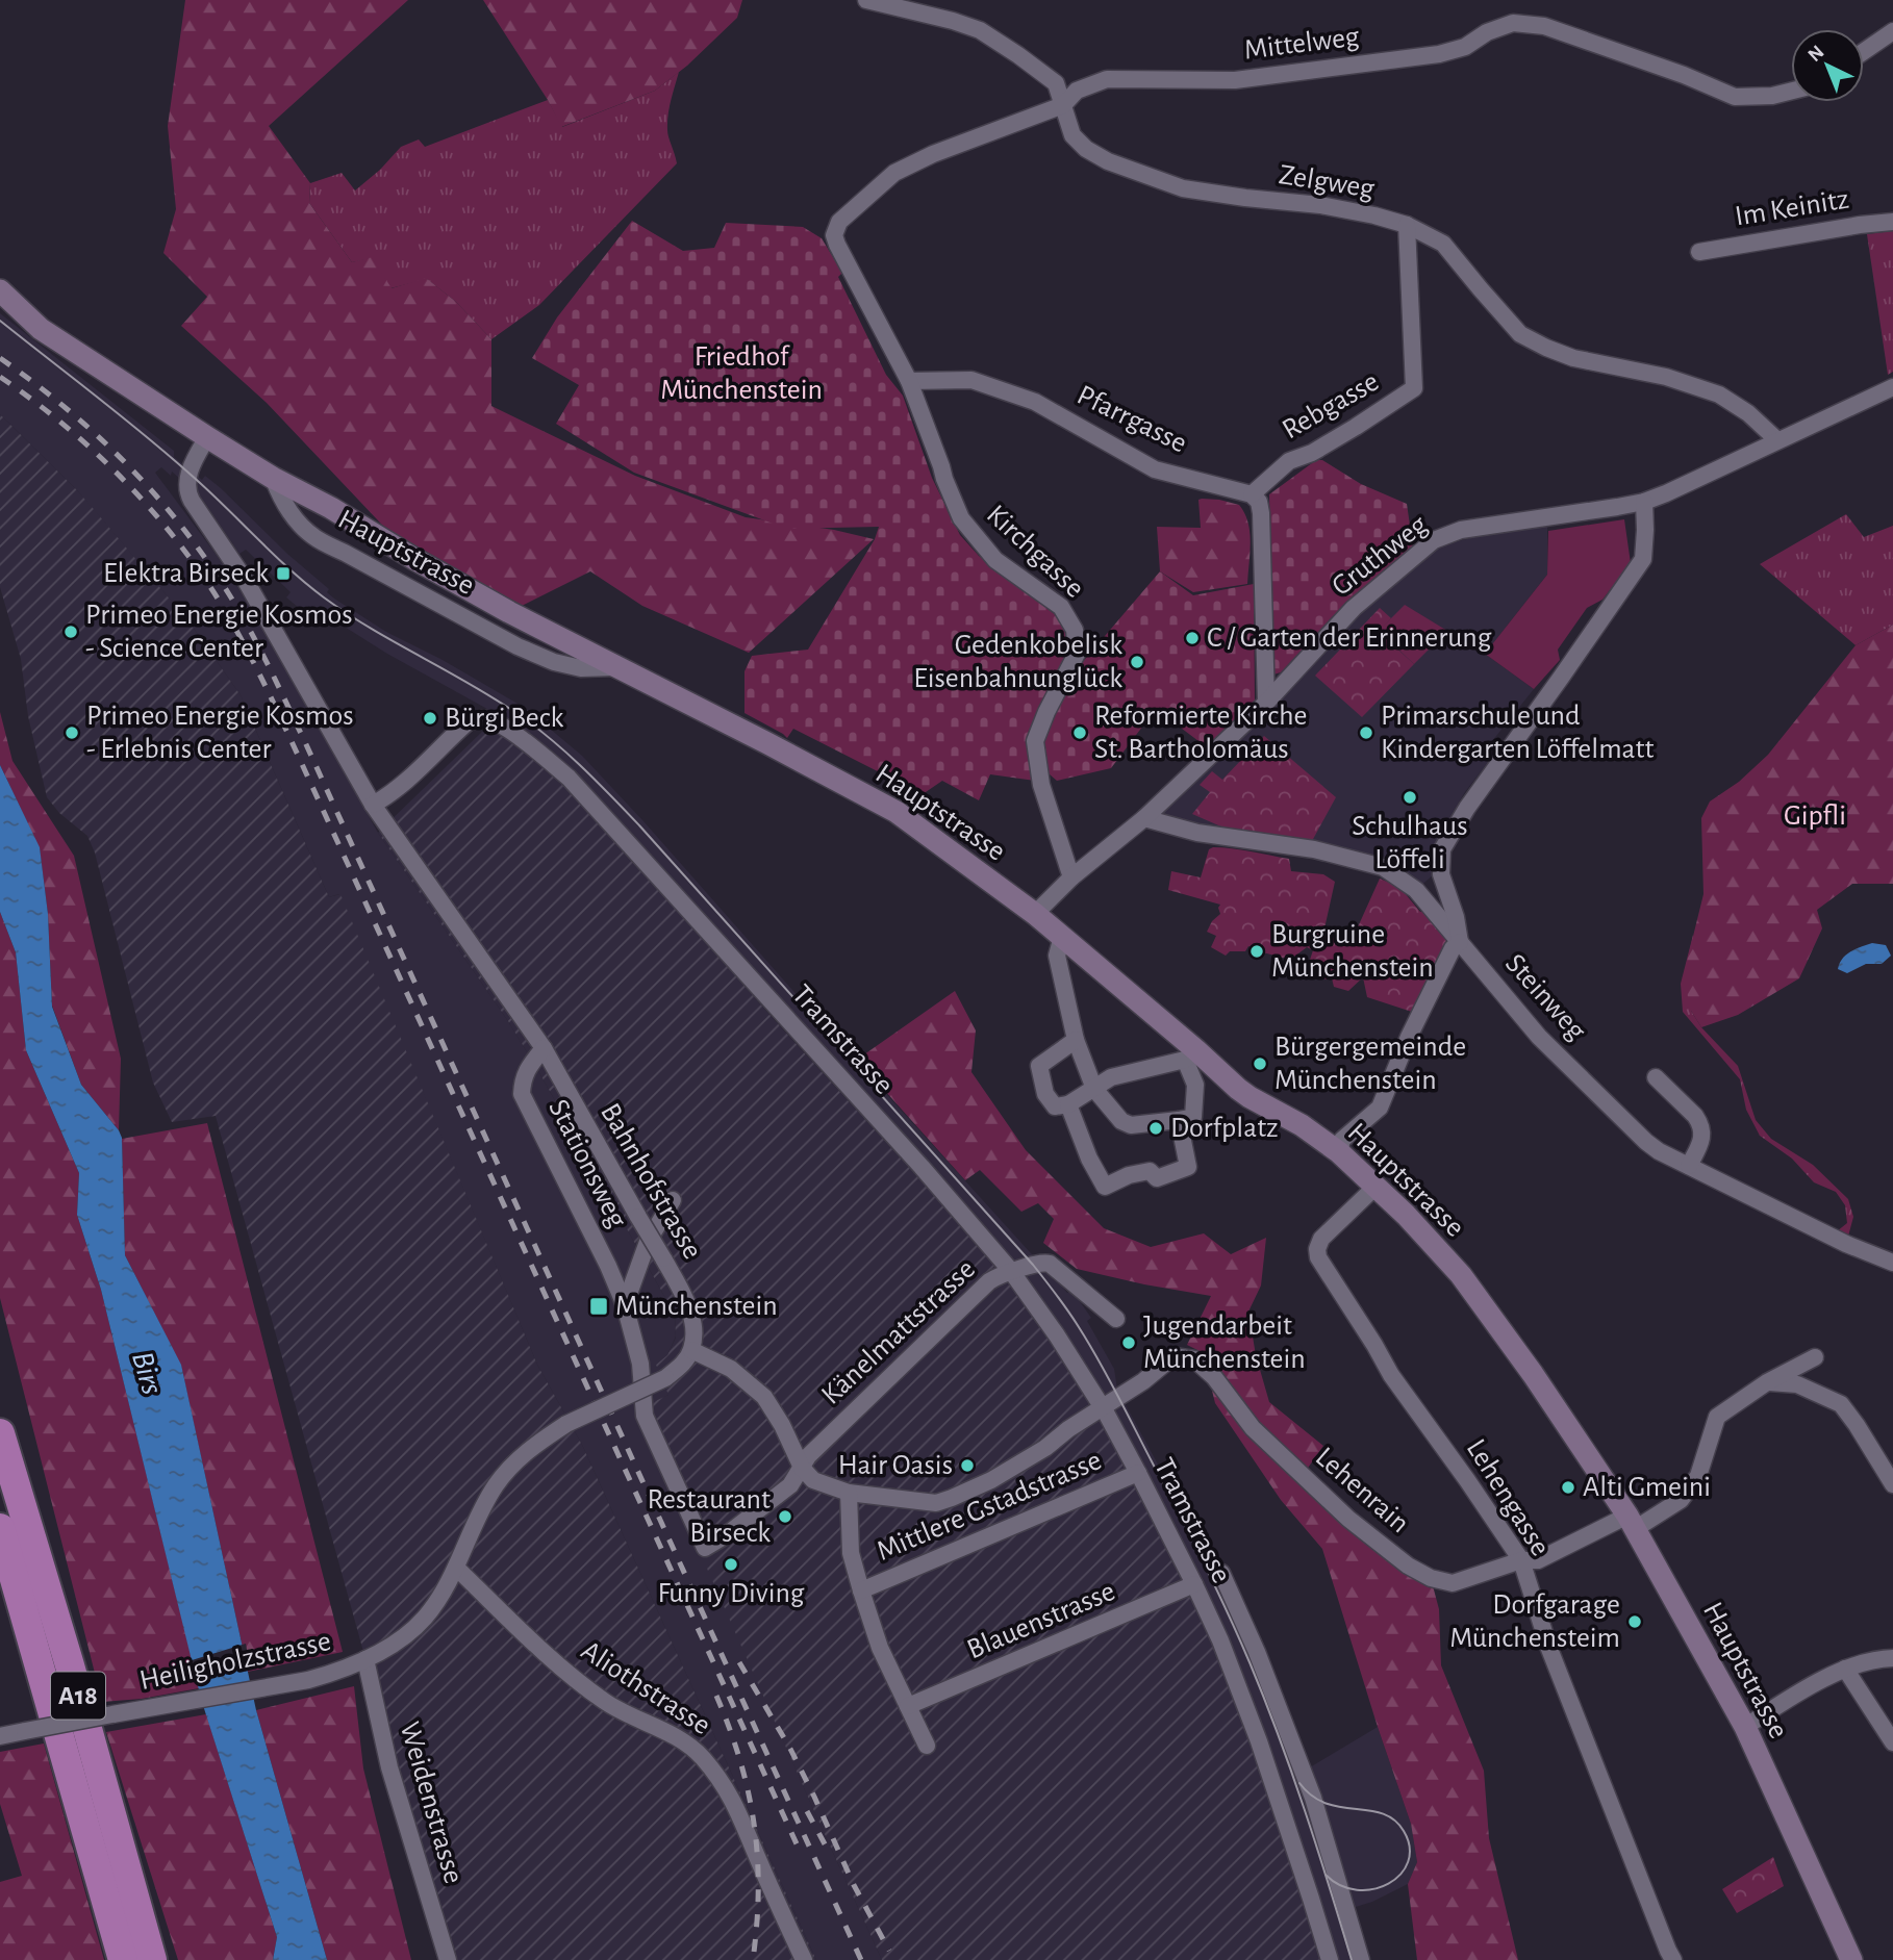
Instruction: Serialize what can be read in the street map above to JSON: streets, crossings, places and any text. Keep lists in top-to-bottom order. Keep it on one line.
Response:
{"streets":{"highway":["A18"],"main road":["Hauptstrasse"],"street":["Mittelweg","Zelgweg","Im Keinitz","Rebgasse","Pfarrgasse","Kirchgasse","Gruthweg","Steinweg","Tramstrasse","Stationsweg","Bahnhofstrasse","Känelmattstrasse","Lehenrain","Lehengasse","Mittlere Gstadstrasse","Blauenstrasse","Heiligholzstrasse","Aliothstrasse","Weidenstrasse"]},"crossings":[["Mittelweg","Zelgweg"],["Mittelweg","Kirchgasse"],["Zelgweg","Rebgasse"],["Zelgweg","Gruthweg"],["Rebgasse","Pfarrgasse"],["Pfarrgasse","Kirchgasse"],["Kirchgasse","Gruthweg"],["Hauptstrasse","Gruthweg"],["Hauptstrasse","Lehenrain"],["Hauptstrasse","Lehengasse"],["Gruthweg","Steinweg"],["Tramstrasse","Bahnhofstrasse"],["Tramstrasse","Känelmattstrasse"],["Tramstrasse","Lehenrain"],["Tramstrasse","Mittlere Gstadstrasse"],["Tramstrasse","Blauenstrasse"],["Stationsweg","Bahnhofstrasse"],["Stationsweg","Känelmattstrasse"],["Stationsweg","Lehenrain"],["Bahnhofstrasse","Heiligholzstrasse"],["Känelmattstrasse","Lehenrain"],["Lehenrain","Lehengasse"],["Heiligholzstrasse","Aliothstrasse"],["Heiligholzstrasse","Weidenstrasse"]],"water":["Birs"],"parks":["Friedhof Münchenstein","Gipfli"],"places":{"transit":["Elektra Birseck","Münchenstein"],"other":["Primeo Energie Kosmos - Science Center","C / Garten der Erinnerung","Gedenkobelisk Eisenbahnunglück","Bürgi Beck","Primeo Energie Kosmos - Erlebnis Center","Reformierte Kirche St. Bartholomäus","Primarschule und Kindergarten Löffelmatt","Schulhaus Löffeli","Burgruine Münchenstein","Bürgergemeinde Münchenstein","Dorfplatz","Jugendarbeit Münchenstein","Hair Oasis","Alti Gmeini","Restaurant Birseck","Funny Diving","Dorfgarage Münchensteim"]},"north":"top left"}
